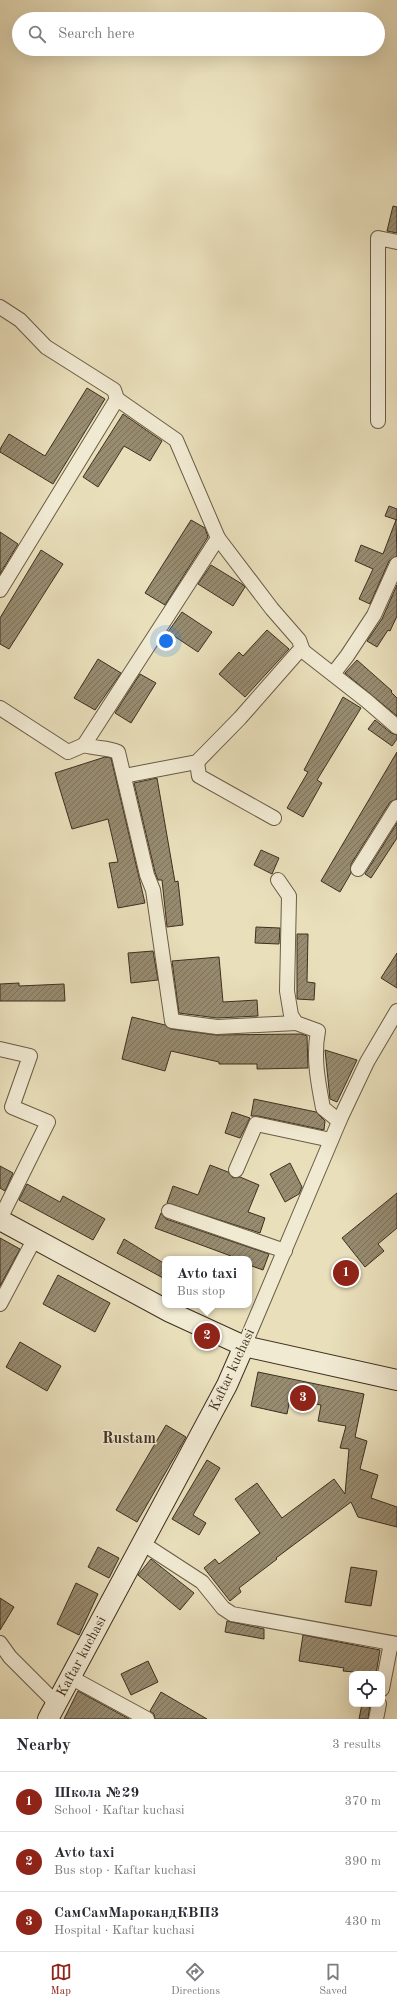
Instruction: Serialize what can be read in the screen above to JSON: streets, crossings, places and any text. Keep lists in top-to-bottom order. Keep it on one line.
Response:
{"streets":{"main road":["Kaftar kuchasi"]},"districts":["Rustam"],"page":{"search":"Search here","popup":["Avto taxi","Bus stop"],"pins":["1","2","3"],"heading":["Nearby","3 results"],"list":[{"mark":"1","name":"Школа №29","note":"School · Kaftar kuchasi","value":"370 m"},{"mark":"2","name":"Avto taxi","note":"Bus stop · Kaftar kuchasi","value":"390 m"},{"mark":"3","name":"СамСамМарокандКВП3","note":"Hospital · Kaftar kuchasi","value":"430 m"}],"nav":["Map","Directions","Saved"]}}
